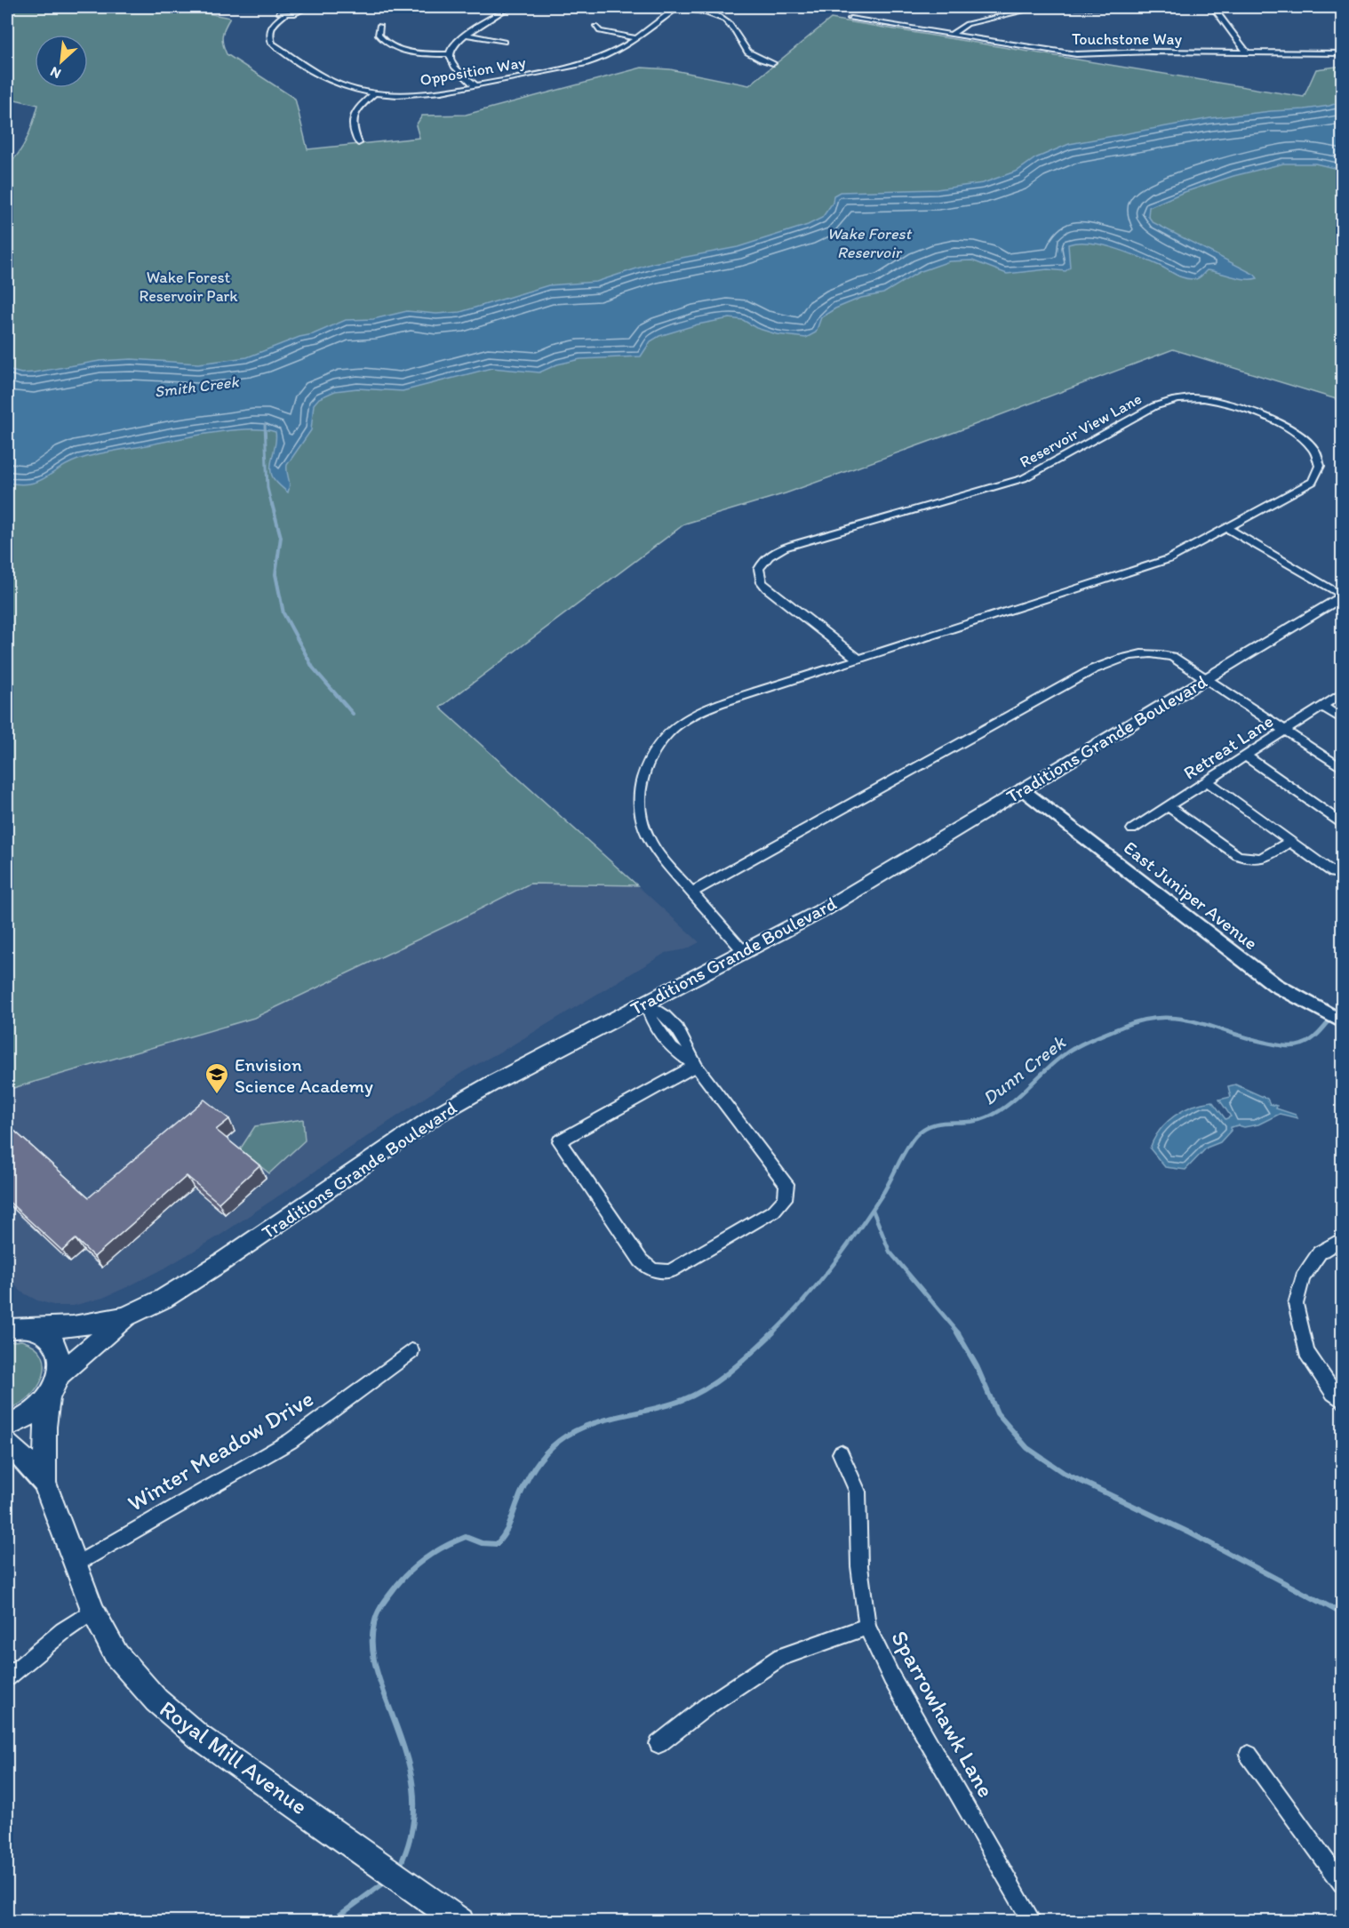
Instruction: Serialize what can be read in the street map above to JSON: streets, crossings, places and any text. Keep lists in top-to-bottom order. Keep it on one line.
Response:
{"streets":{"main road":["Traditions Grande Boulevard","Royal Mill Avenue"],"street":["Touchstone Way","Opposition Way","Reservoir View Lane","Retreat Lane","East Juniper Avenue","Winter Meadow Drive","Sparrowhawk Lane"]},"crossings":[["Reservoir View Lane","Traditions Grande Boulevard"],["Traditions Grande Boulevard","East Juniper Avenue"],["Winter Meadow Drive","Royal Mill Avenue"]],"water":["Wake Forest Reservoir","Smith Creek","Dunn Creek"],"parks":["Wake Forest Reservoir Park"],"places":{"school or university":["Envision Science Academy"]},"north":"bottom left"}
